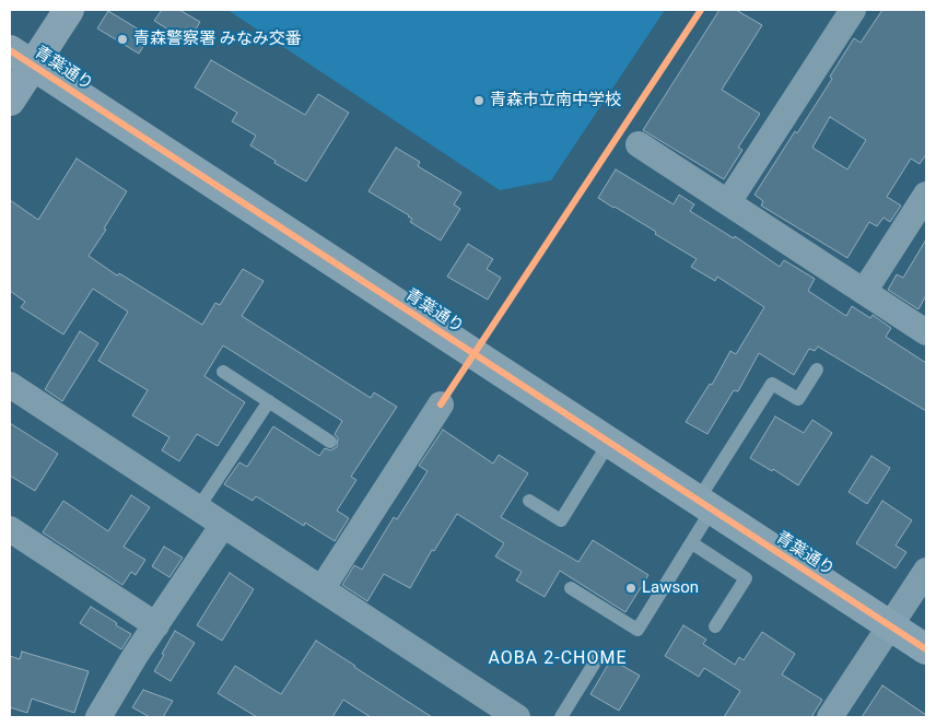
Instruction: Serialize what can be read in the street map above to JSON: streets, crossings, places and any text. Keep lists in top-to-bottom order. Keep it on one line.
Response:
{"streets":{"street":["青葉通り"]},"districts":["AOBA 2-CHOME"],"places":["青森警察署 みなみ交番","青森市立南中学校","Lawson"]}
